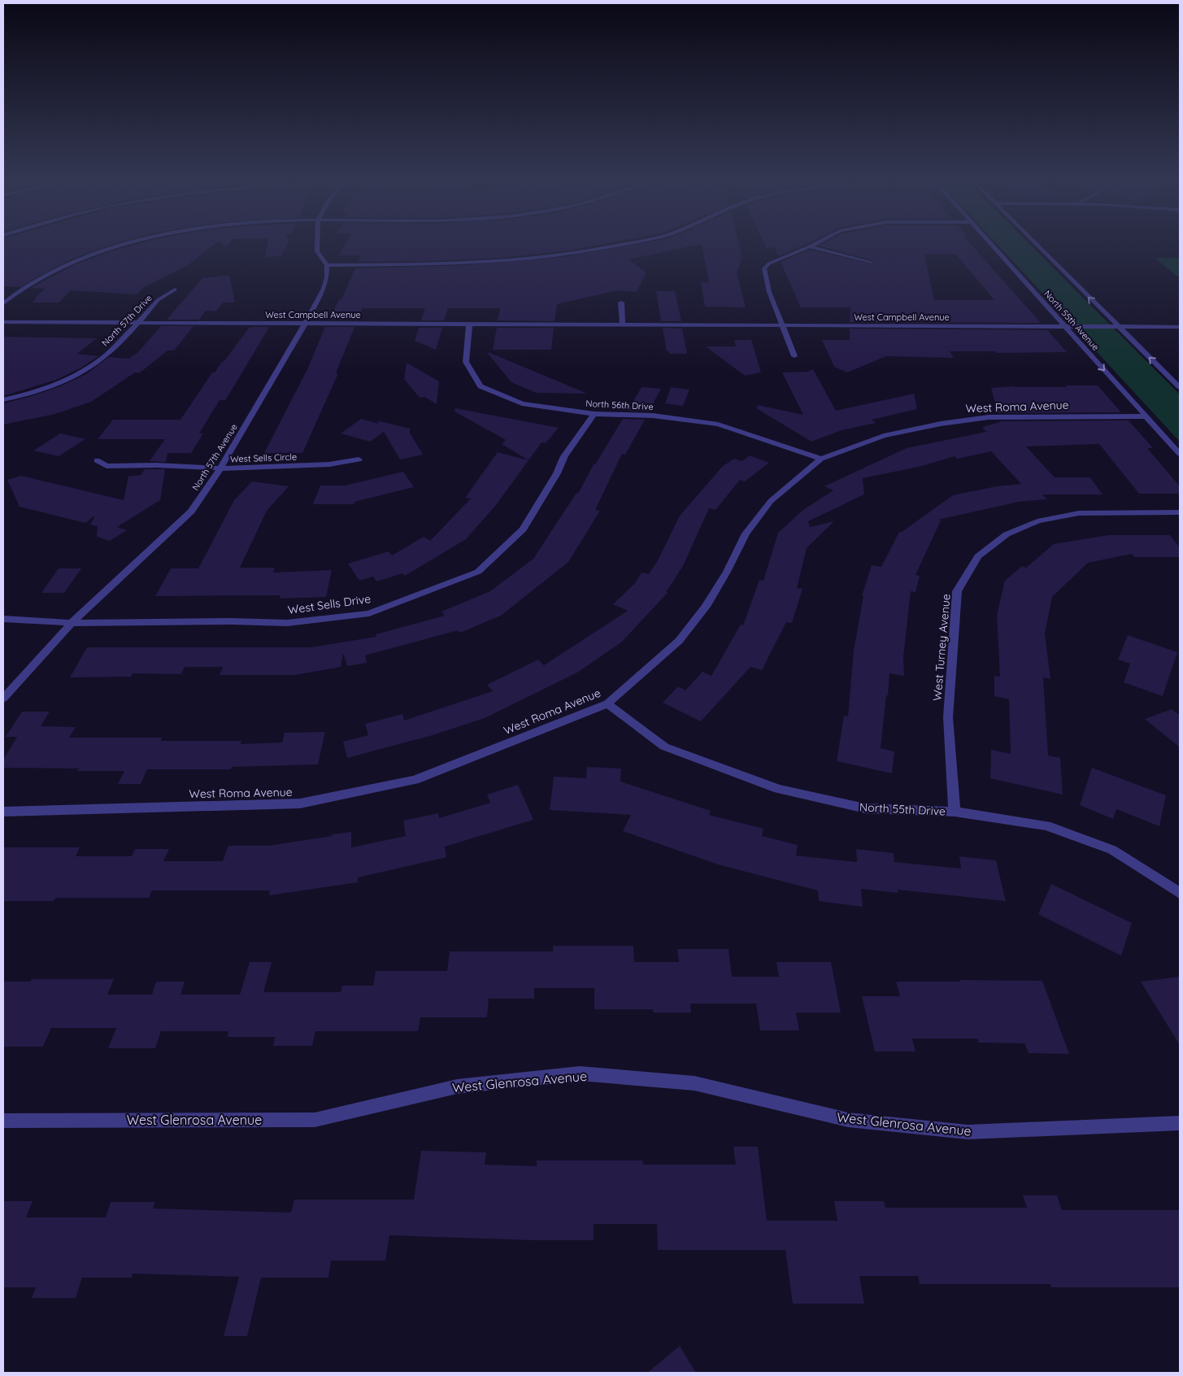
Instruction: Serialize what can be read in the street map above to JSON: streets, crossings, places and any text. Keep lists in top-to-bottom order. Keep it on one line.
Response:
{"streets":{"street":["West Campbell Avenue","North 57th Drive","North 55th Avenue","North 56th Drive","West Roma Avenue","North 57th Avenue","West Sells Circle","West Sells Drive","West Turney Avenue","North 55th Drive","West Glenrosa Avenue"]},"crossings":[["West Campbell Avenue","North 57th Drive"],["West Campbell Avenue","North 55th Avenue"],["West Campbell Avenue","North 56th Drive"],["West Campbell Avenue","North 57th Avenue"],["North 55th Avenue","West Roma Avenue"],["North 56th Drive","West Roma Avenue"],["North 56th Drive","West Sells Drive"],["West Roma Avenue","North 55th Drive"],["North 57th Avenue","West Sells Circle"],["North 57th Avenue","West Sells Drive"],["West Turney Avenue","North 55th Drive"]]}
